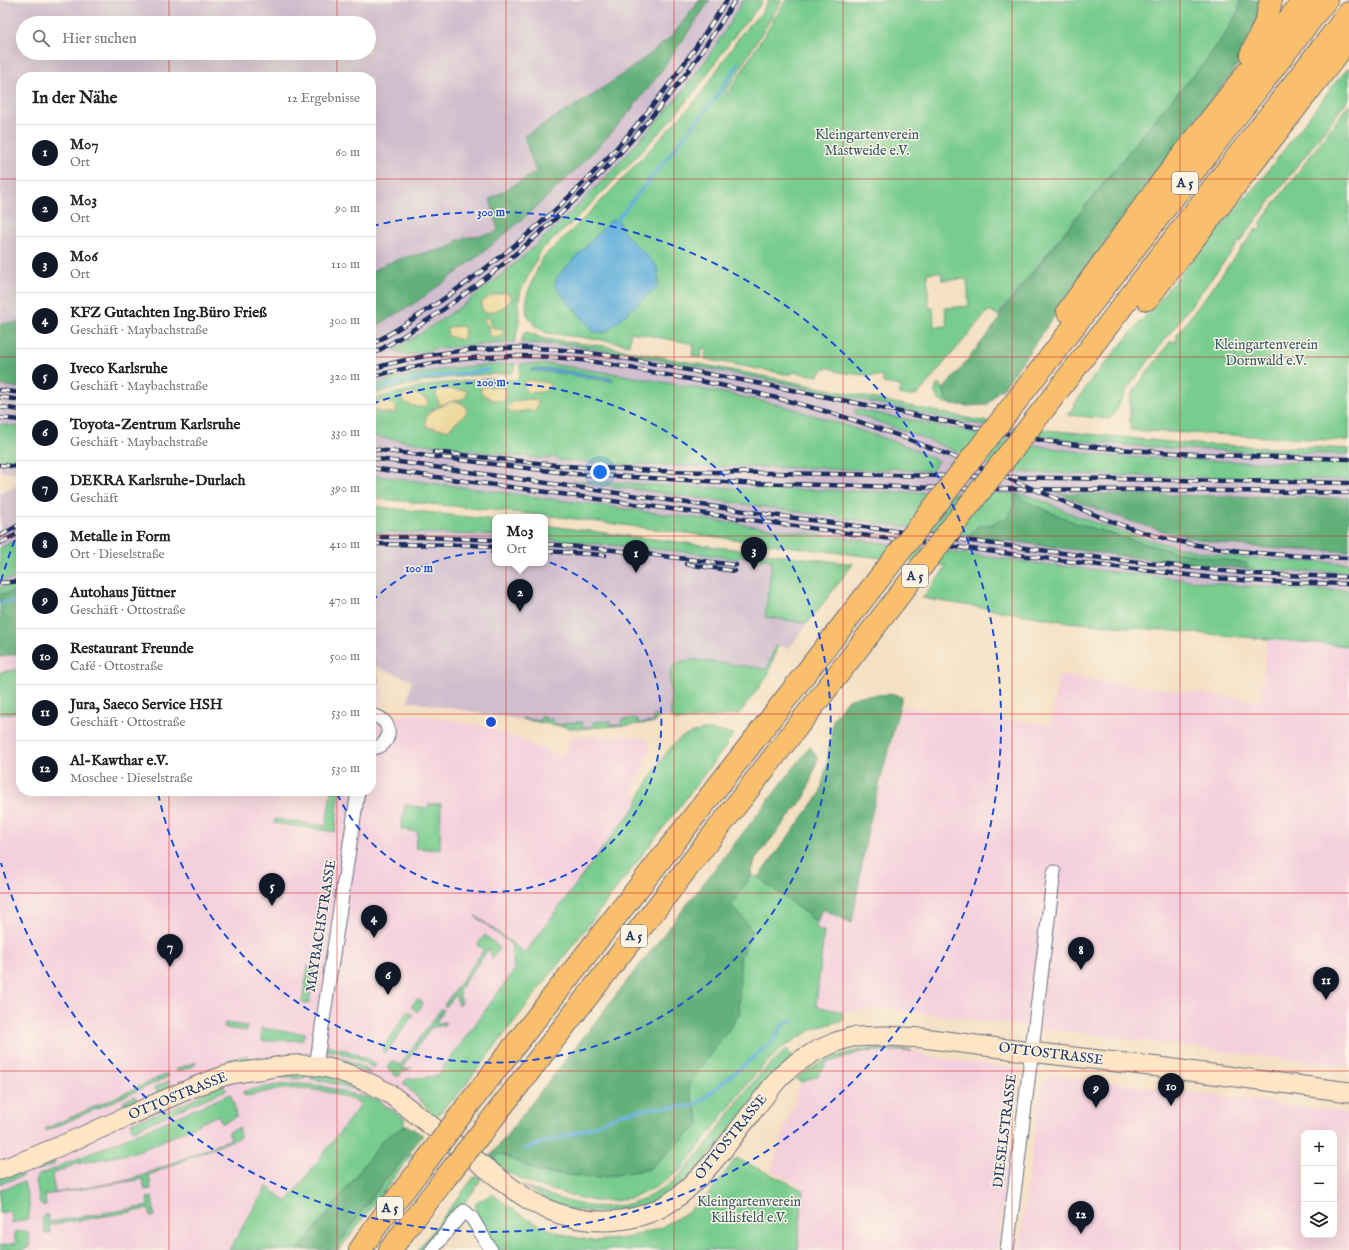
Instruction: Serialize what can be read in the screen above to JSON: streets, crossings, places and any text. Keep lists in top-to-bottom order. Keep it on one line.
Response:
{"streets":{"highway":["A 5"],"main road":["OTTOSTRASSE"],"street":["MAYBACHSTRASSE","DIESELSTRASSE"]},"crossings":[["MAYBACHSTRASSE","OTTOSTRASSE"],["OTTOSTRASSE","DIESELSTRASSE"]],"parks":["Kleingartenverein Mastweide e.V.","Kleingartenverein Dornwald e.V.","Kleingartenverein Killisfeld e.V."],"page":{"search":"Hier suchen","heading":["In der Nähe","12 Ergebnisse"],"list":[{"mark":"1","name":"M07","note":"Ort","value":"60 m"},{"mark":"2","name":"M03","note":"Ort","value":"90 m"},{"mark":"3","name":"M06","note":"Ort","value":"110 m"},{"mark":"4","name":"KFZ Gutachten Ing.Büro Frieß","note":"Geschäft · Maybachstraße","value":"300 m"},{"mark":"5","name":"Iveco Karlsruhe","note":"Geschäft · Maybachstraße","value":"320 m"},{"mark":"6","name":"Toyota-Zentrum Karlsruhe","note":"Geschäft · Maybachstraße","value":"330 m"},{"mark":"7","name":"DEKRA Karlsruhe-Durlach","note":"Geschäft","value":"390 m"},{"mark":"8","name":"Metalle in Form","note":"Ort · Dieselstraße","value":"410 m"},{"mark":"9","name":"Autohaus Jüttner","note":"Geschäft · Ottostraße","value":"470 m"},{"mark":"10","name":"Restaurant Freunde","note":"Café · Ottostraße","value":"500 m"},{"mark":"11","name":"Jura, Saeco Service HSH","note":"Geschäft · Ottostraße","value":"530 m"},{"mark":"12","name":"Al-Kawthar e.V.","note":"Moschee · Dieselstraße","value":"530 m"}],"popup":["M03","Ort"],"pins":["3","1","2","5","4","7","8","6","11","10","9","12"],"map_buttons":["+","−"]},"rings":["300 m","200 m","100 m"]}
